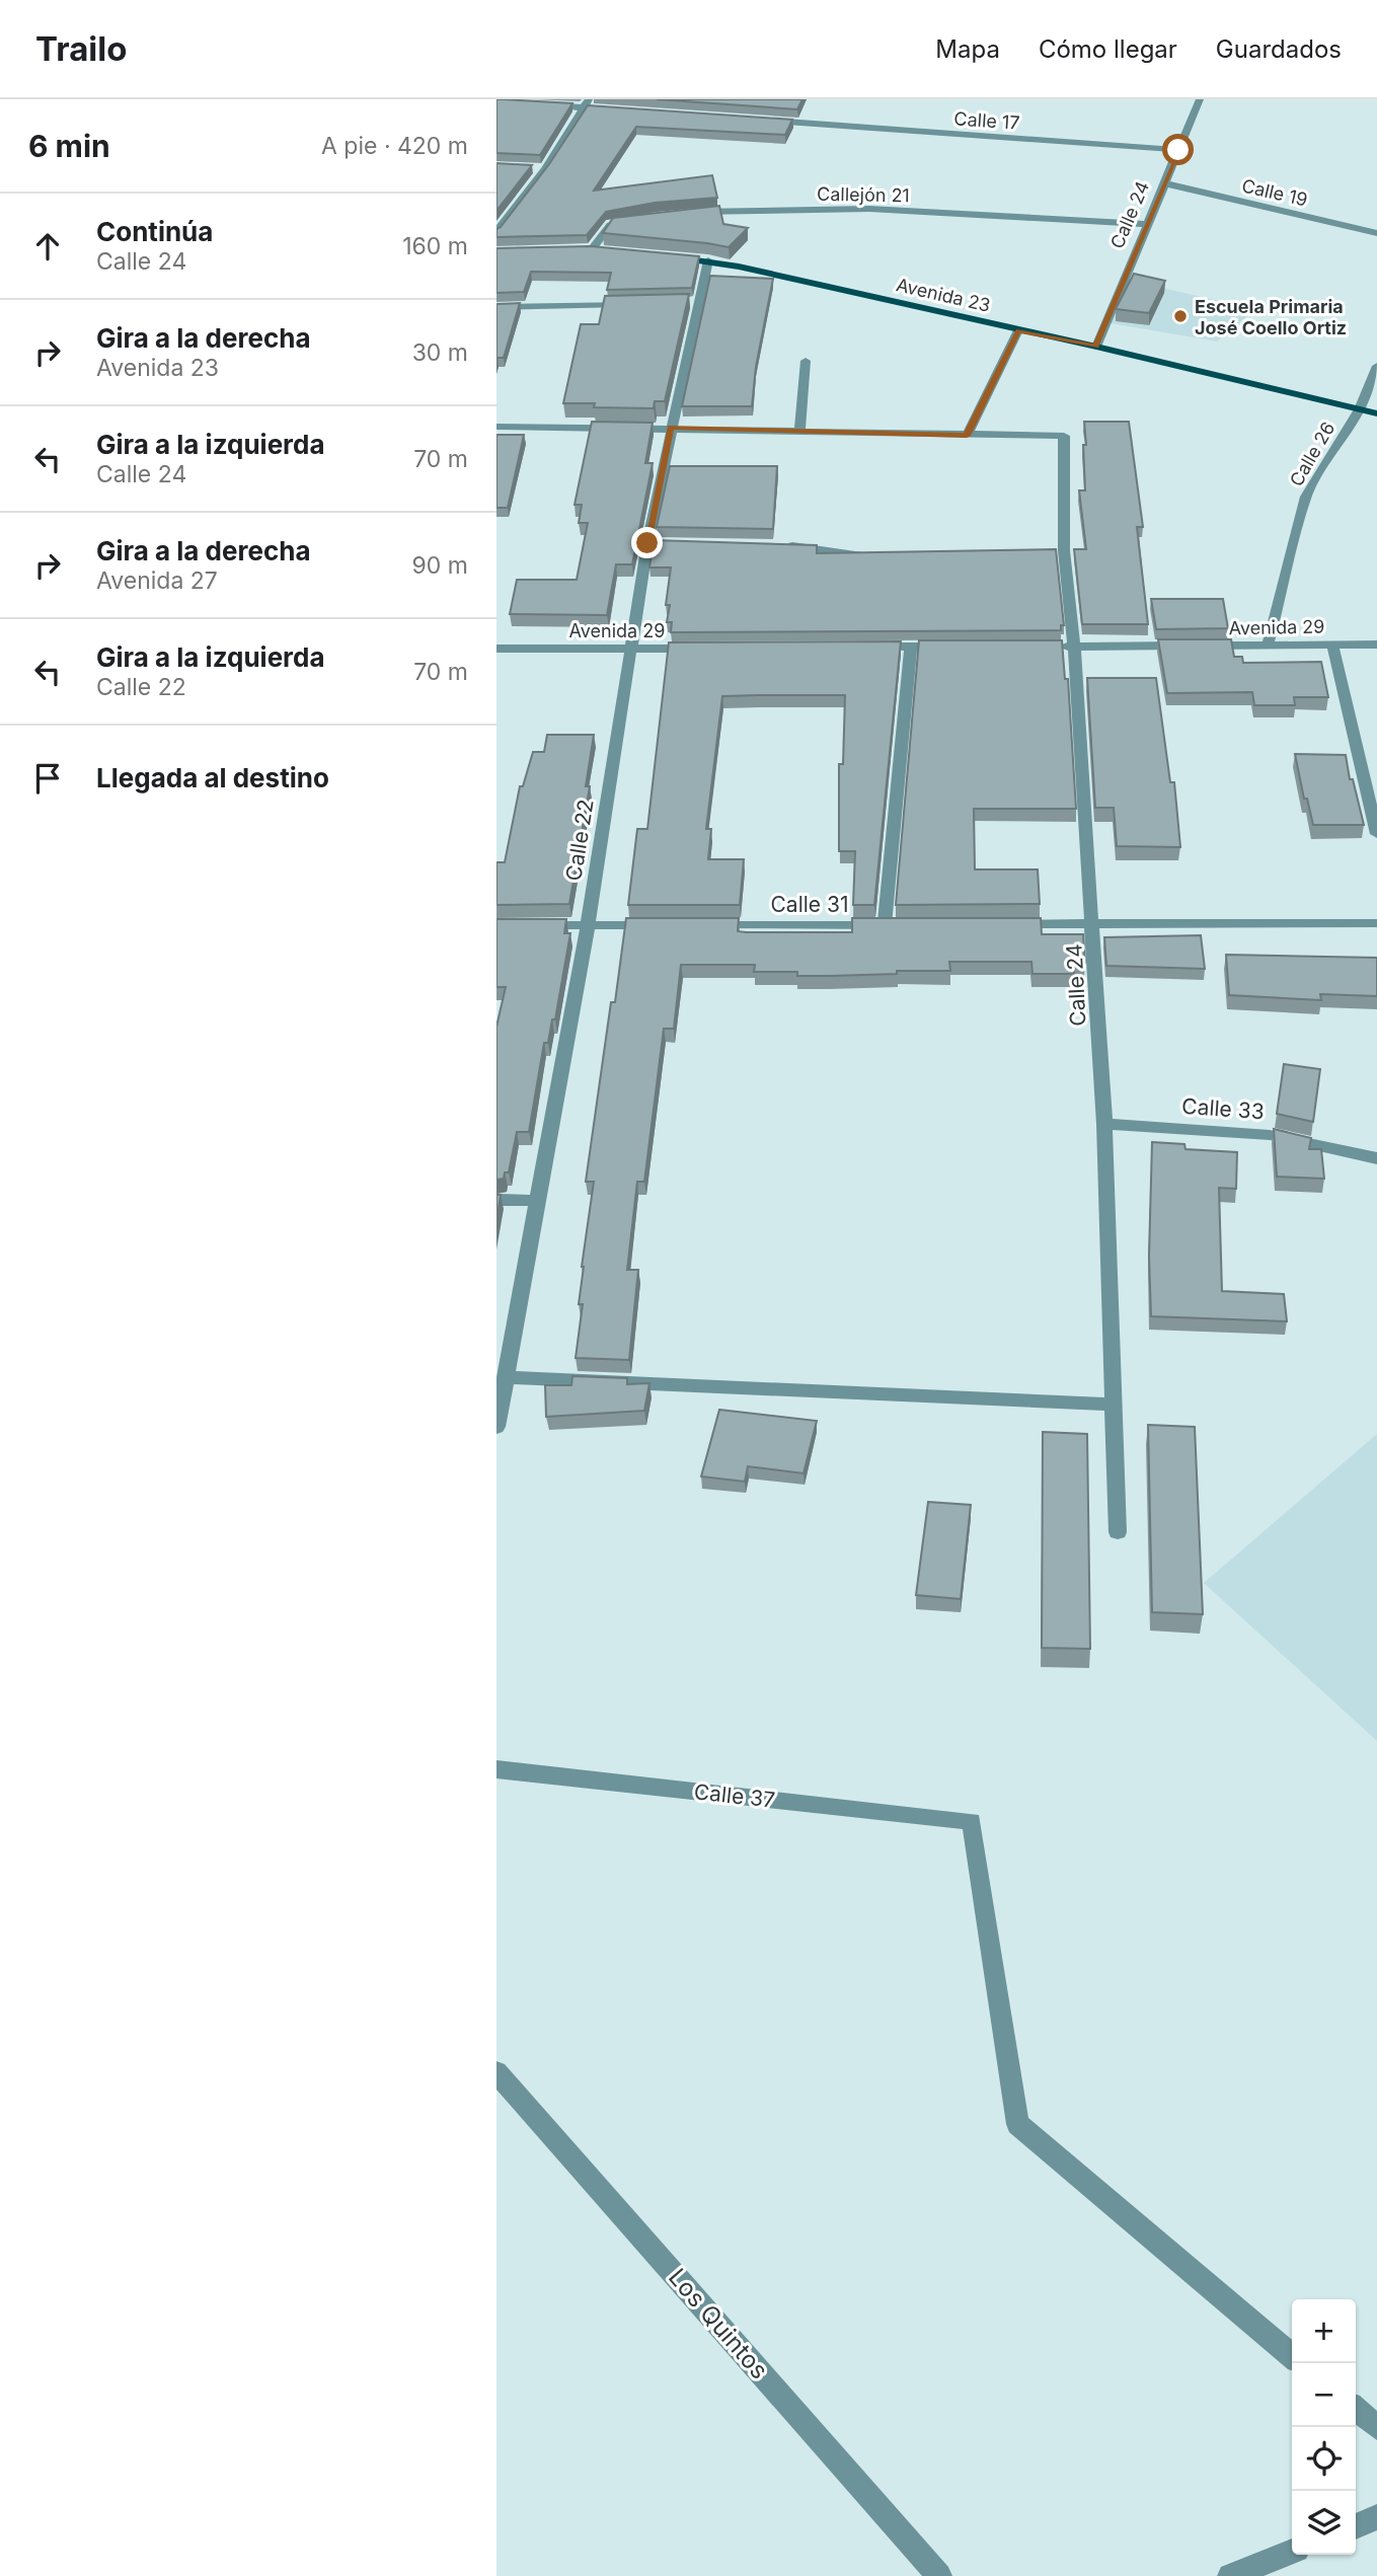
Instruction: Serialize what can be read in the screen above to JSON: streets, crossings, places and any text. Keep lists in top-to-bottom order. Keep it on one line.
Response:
{"streets":{"main road":["Avenida 23"],"street":["Calle 17","Calle 19","Callejón 21","Calle 24","Calle 26","Avenida 29","Calle 22","Calle 31","Calle 33","Calle 37","Los Quintos"]},"crossings":[["Calle 17","Calle 24"],["Calle 19","Calle 24"],["Callejón 21","Calle 24"],["Calle 24","Avenida 23"],["Calle 24","Avenida 29"],["Calle 24","Calle 33"],["Avenida 23","Calle 26"],["Avenida 23","Calle 22"],["Calle 26","Avenida 29"],["Avenida 29","Calle 22"]],"places":["Escuela Primaria José Coello Ortiz"],"page":{"header":"Trailo","nav":["Mapa","Cómo llegar","Guardados"],"heading":["6 min","A pie · 420 m"],"list":[["Continúa","Calle 24","160 m"],["Gira a la derecha","Avenida 23","30 m"],["Gira a la izquierda","Calle 24","70 m"],["Gira a la derecha","Avenida 27","90 m"],["Gira a la izquierda","Calle 22","70 m"],"Llegada al destino"],"map_buttons":["+","−"]}}
